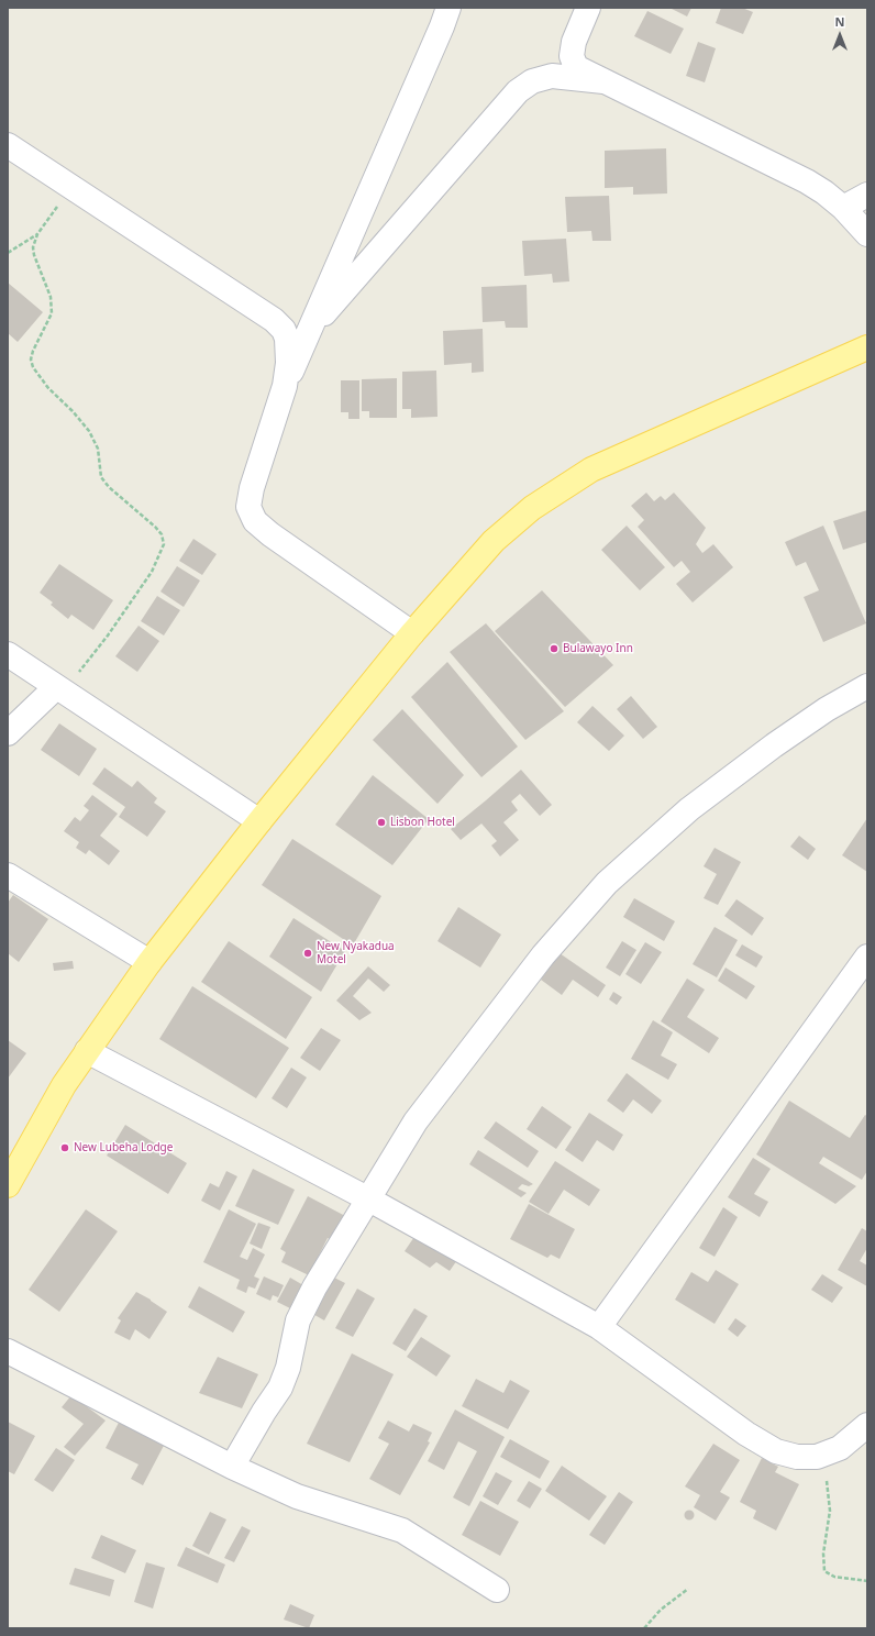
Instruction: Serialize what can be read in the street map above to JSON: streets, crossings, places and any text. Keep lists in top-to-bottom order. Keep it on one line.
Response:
{"places":["Bulawayo Inn","Lisbon Hotel","New Nyakadua Motel","New Lubeha Lodge"],"north":"top"}
